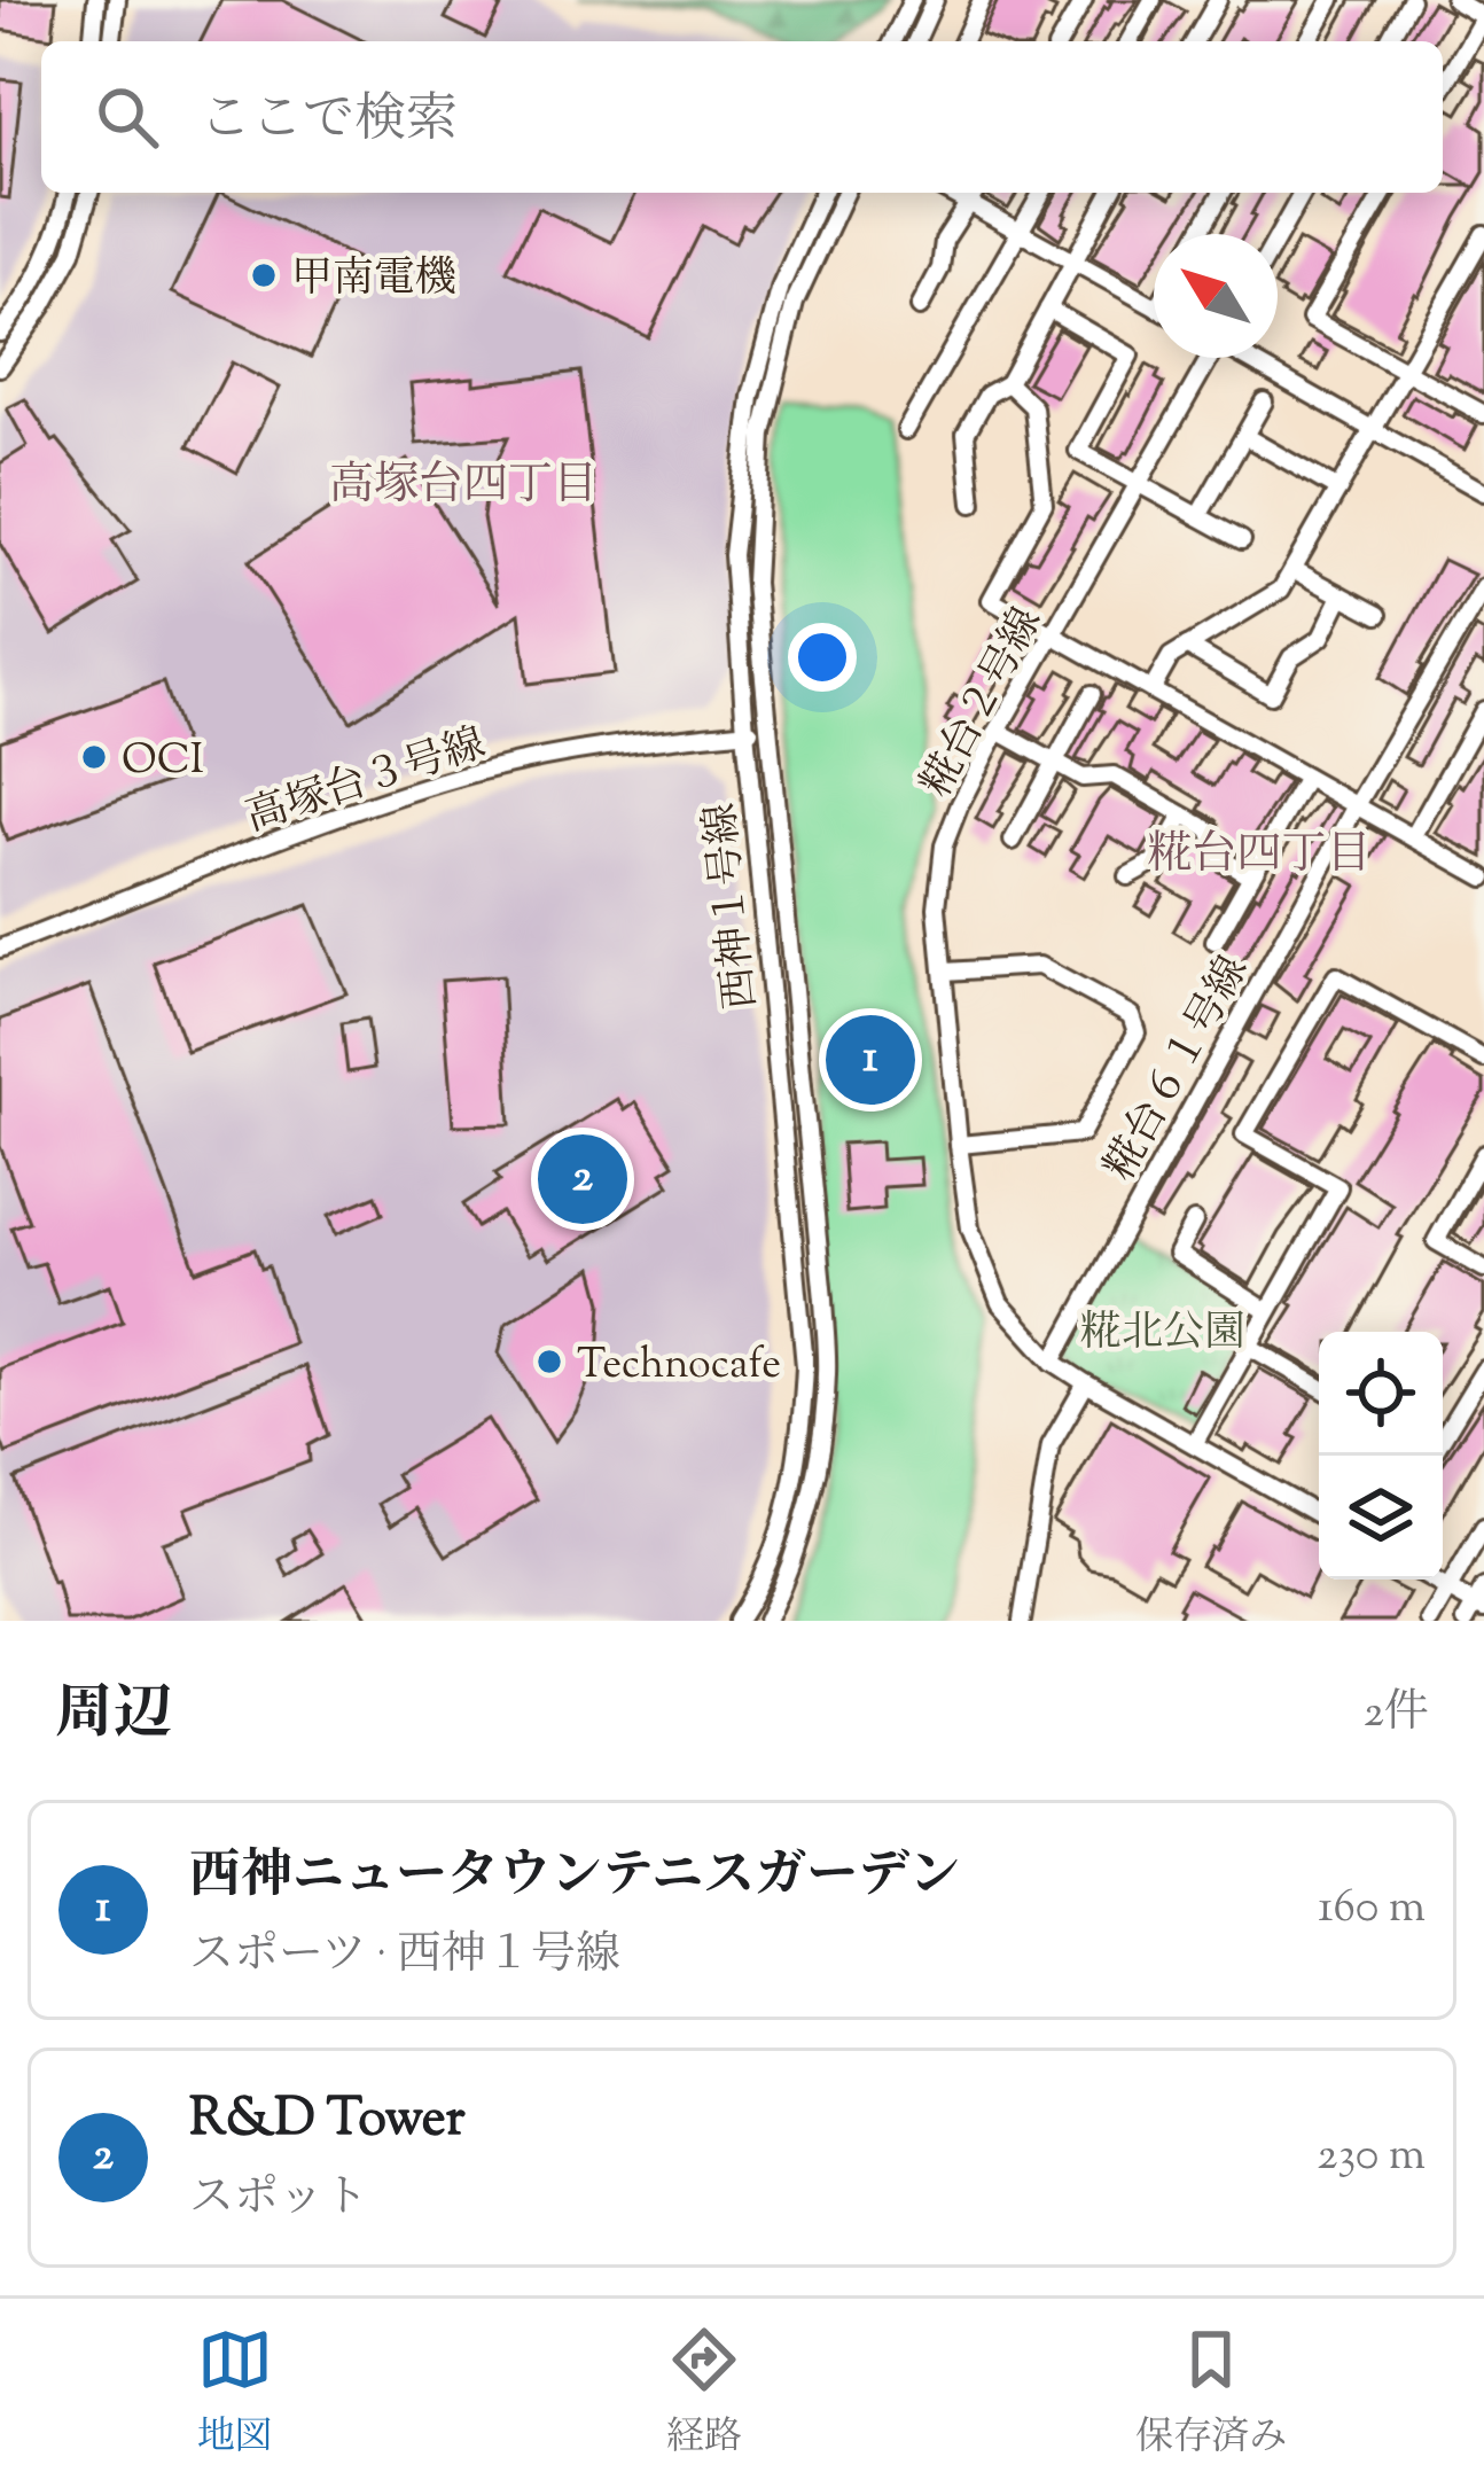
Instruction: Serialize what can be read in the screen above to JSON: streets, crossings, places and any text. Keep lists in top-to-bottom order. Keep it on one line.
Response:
{"streets":{"street":["糀台２号線","高塚台３号線","西神１号線","糀台６１号線"]},"crossings":[["糀台２号線","糀台６１号線"],["高塚台３号線","西神１号線"]],"districts":["高塚台四丁目","糀台四丁目"],"parks":["糀北公園"],"places":["甲南電機","OCI","Technocafe"],"north":"top left","page":{"search":"ここで検索","pins":["1","2"],"heading":["周辺","2件"],"list":[{"mark":"1","name":"西神ニュータウンテニスガーデン","note":"スポーツ · 西神１号線","value":"160 m"},{"mark":"2","name":"R&D Tower","note":"スポット","value":"230 m"}],"nav":["地図","経路","保存済み"]}}
